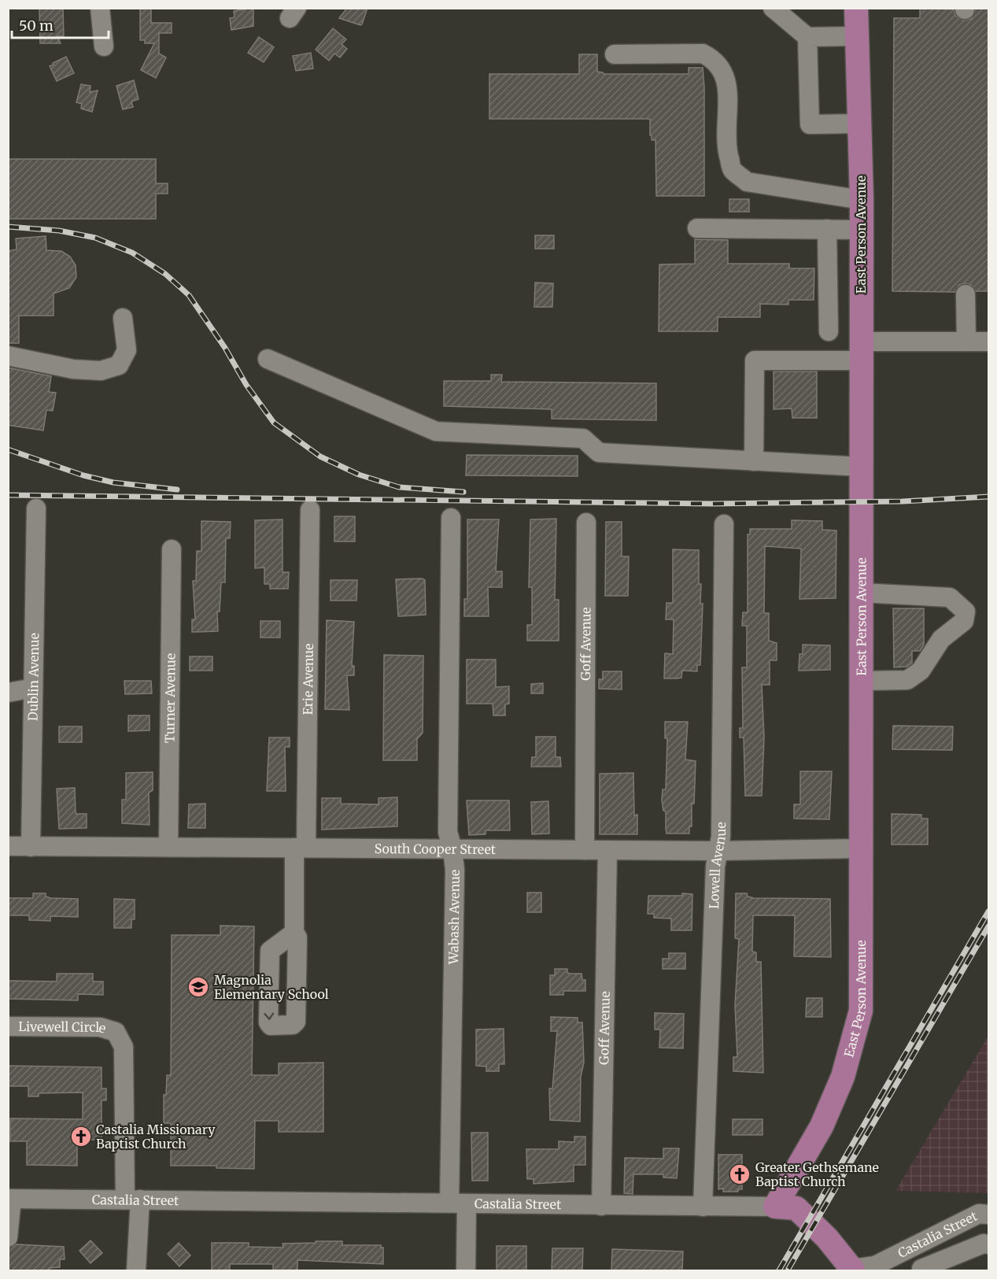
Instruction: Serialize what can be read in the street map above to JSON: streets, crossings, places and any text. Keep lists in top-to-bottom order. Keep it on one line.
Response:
{"streets":{"main road":["East Person Avenue","Castalia Street"],"street":["Goff Avenue","Dublin Avenue","Erie Avenue","Turner Avenue","South Cooper Street","Lowell Avenue","Wabash Avenue","Livewell Circle"]},"crossings":[["East Person Avenue","South Cooper Street"],["East Person Avenue","Castalia Street"],["Goff Avenue","South Cooper Street"],["Goff Avenue","Castalia Street"],["Dublin Avenue","South Cooper Street"],["Erie Avenue","South Cooper Street"],["Turner Avenue","South Cooper Street"],["South Cooper Street","Lowell Avenue"],["South Cooper Street","Wabash Avenue"],["Lowell Avenue","Castalia Street"],["Wabash Avenue","Castalia Street"],["Livewell Circle","Castalia Street"]],"places":{"school or university":["Magnolia Elementary School"],"church":["Castalia Missionary Baptist Church","Greater Gethsemane Baptist Church"]},"scale_bar":"50 m"}
